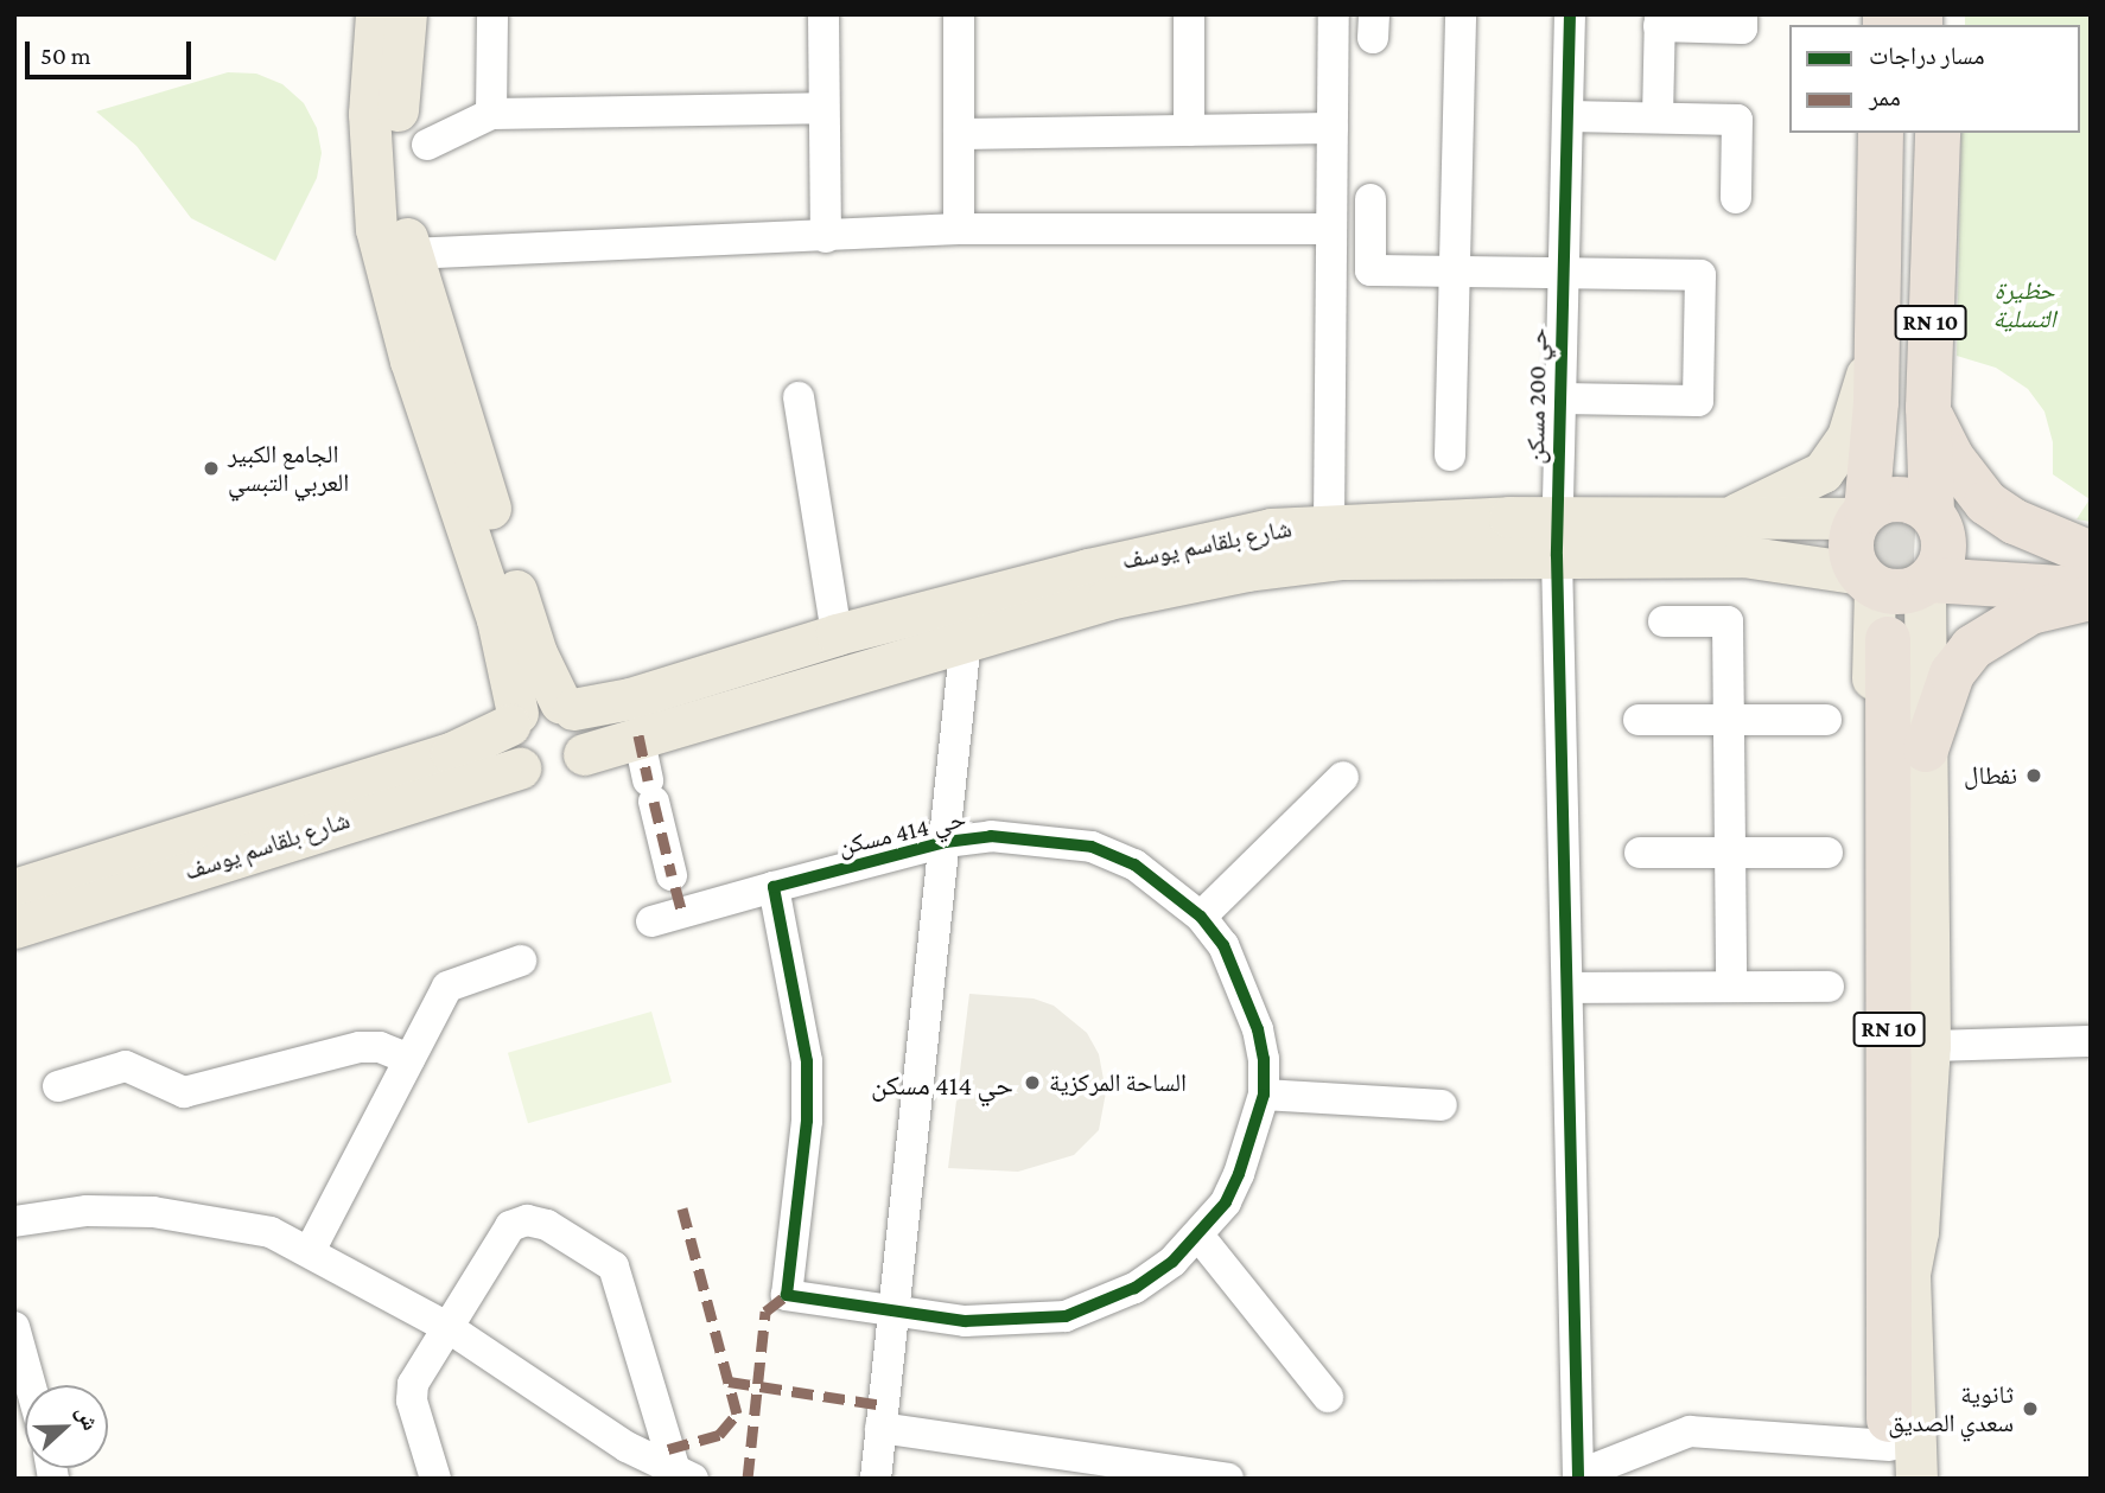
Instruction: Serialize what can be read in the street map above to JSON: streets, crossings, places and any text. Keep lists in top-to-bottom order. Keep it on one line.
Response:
{"streets":{"highway":["RN 10"],"main road":["شارع بلقاسم يوسف"],"street":["حي 200 مسكن","حي 414 مسكن"]},"crossings":[["RN 10","شارع بلقاسم يوسف"],["حي 200 مسكن","شارع بلقاسم يوسف"]],"districts":["حي 414 مسكن"],"parks":["حظيرة التسلية"],"places":["الجامع الكبير العربي التبسي","نفطال","الساحة المركزية","ثانوية سعدي الصديق"],"legend":["مسار دراجات","ممر"],"scale_bar":"50 m","north":"right"}
